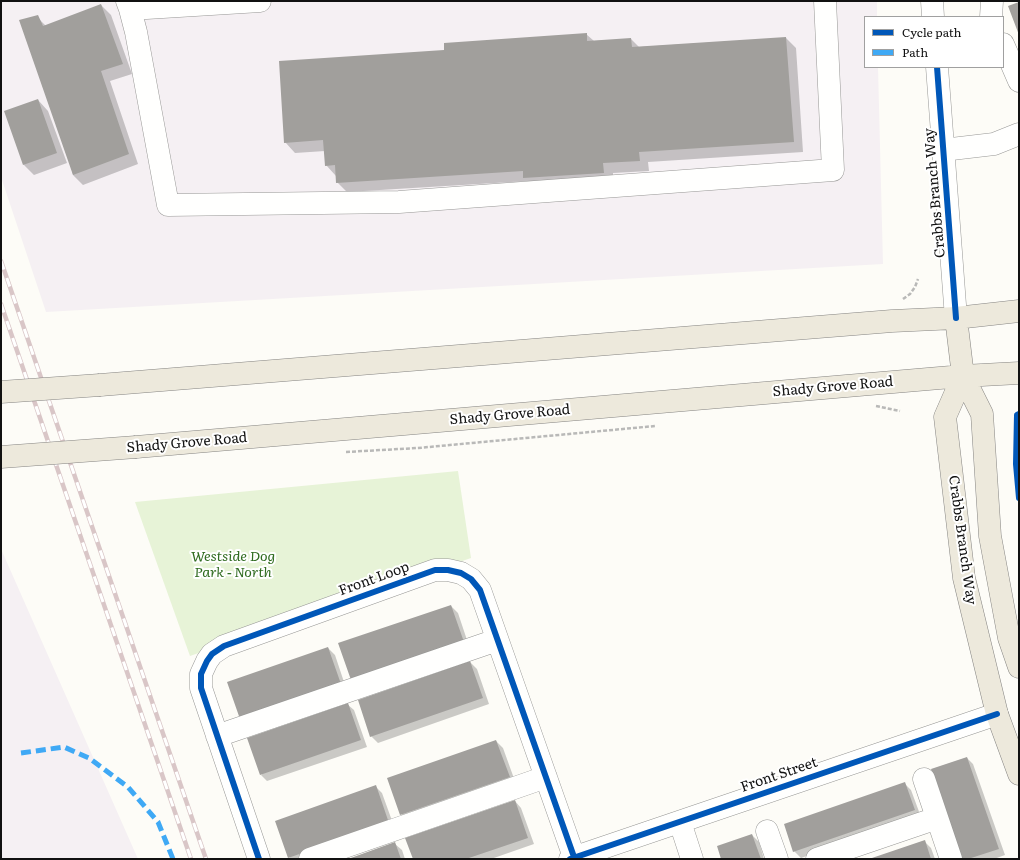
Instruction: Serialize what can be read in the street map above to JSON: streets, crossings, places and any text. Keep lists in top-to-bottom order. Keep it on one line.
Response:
{"streets":{"main road":["Crabbs Branch Way","Shady Grove Road"],"street":["Front Loop","Front Street"]},"crossings":[["Crabbs Branch Way","Shady Grove Road"],["Crabbs Branch Way","Front Street"],["Front Loop","Front Street"]],"parks":["Westside Dog Park - North"],"legend":["Cycle path","Path"]}
